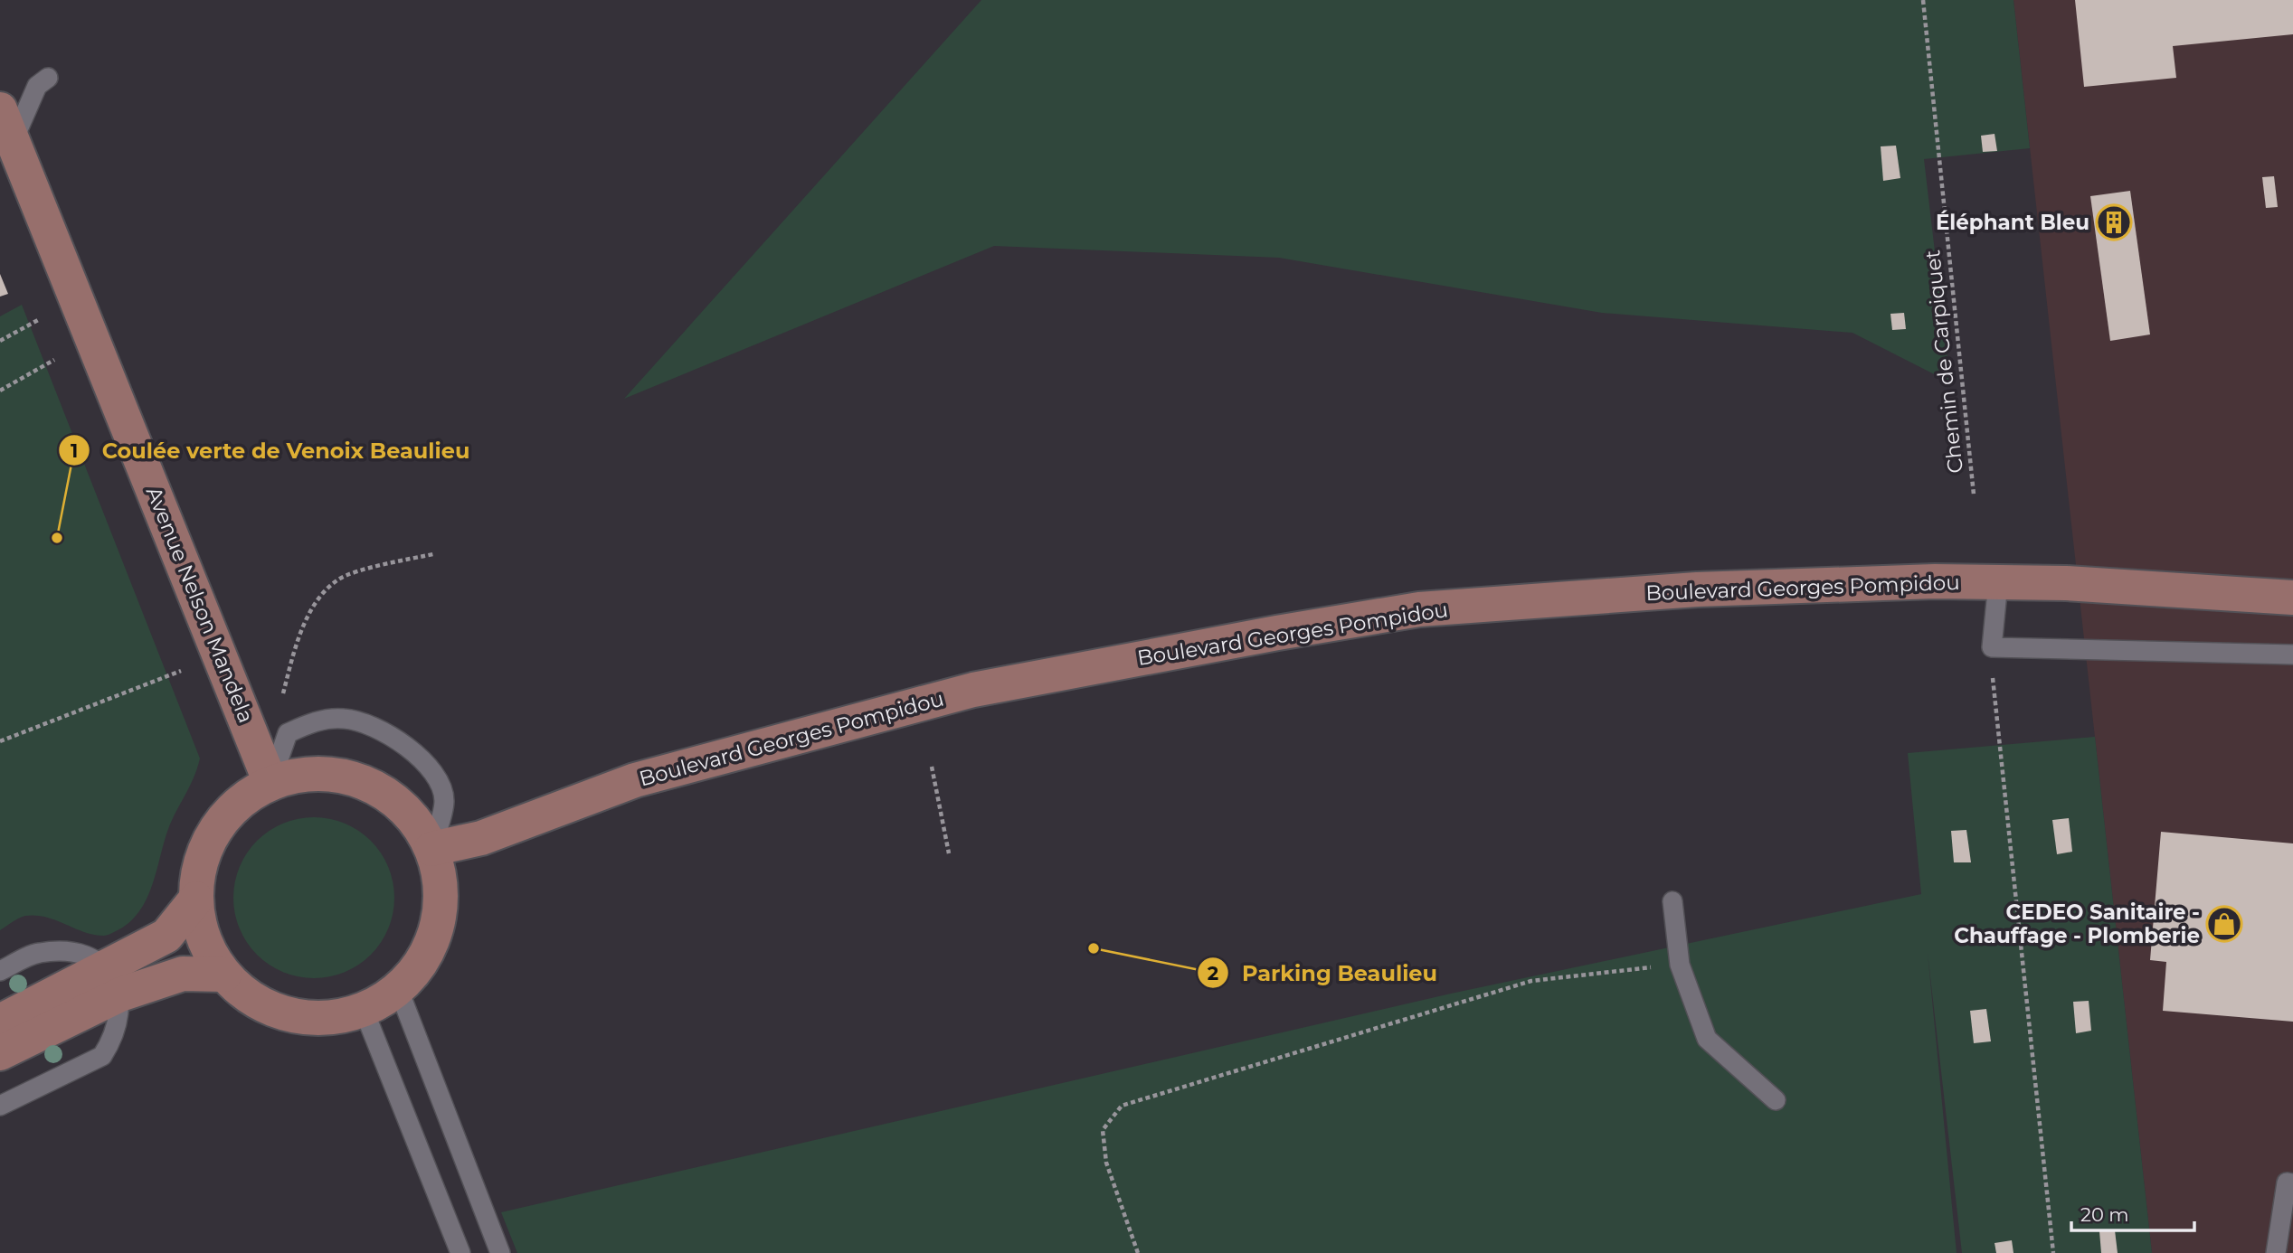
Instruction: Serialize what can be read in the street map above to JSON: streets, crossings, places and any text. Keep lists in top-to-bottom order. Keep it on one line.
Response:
{"streets":{"street":["Boulevard Georges Pompidou","Avenue Nelson Mandela"],"path":["Chemin de Carpiquet"]},"places":{"building":["Éléphant Bleu"],"other":["Coulée verte de Venoix Beaulieu","Parking Beaulieu"],"shop":["CEDEO Sanitaire - Chauffage - Plomberie"]},"scale_bar":"20 m"}
